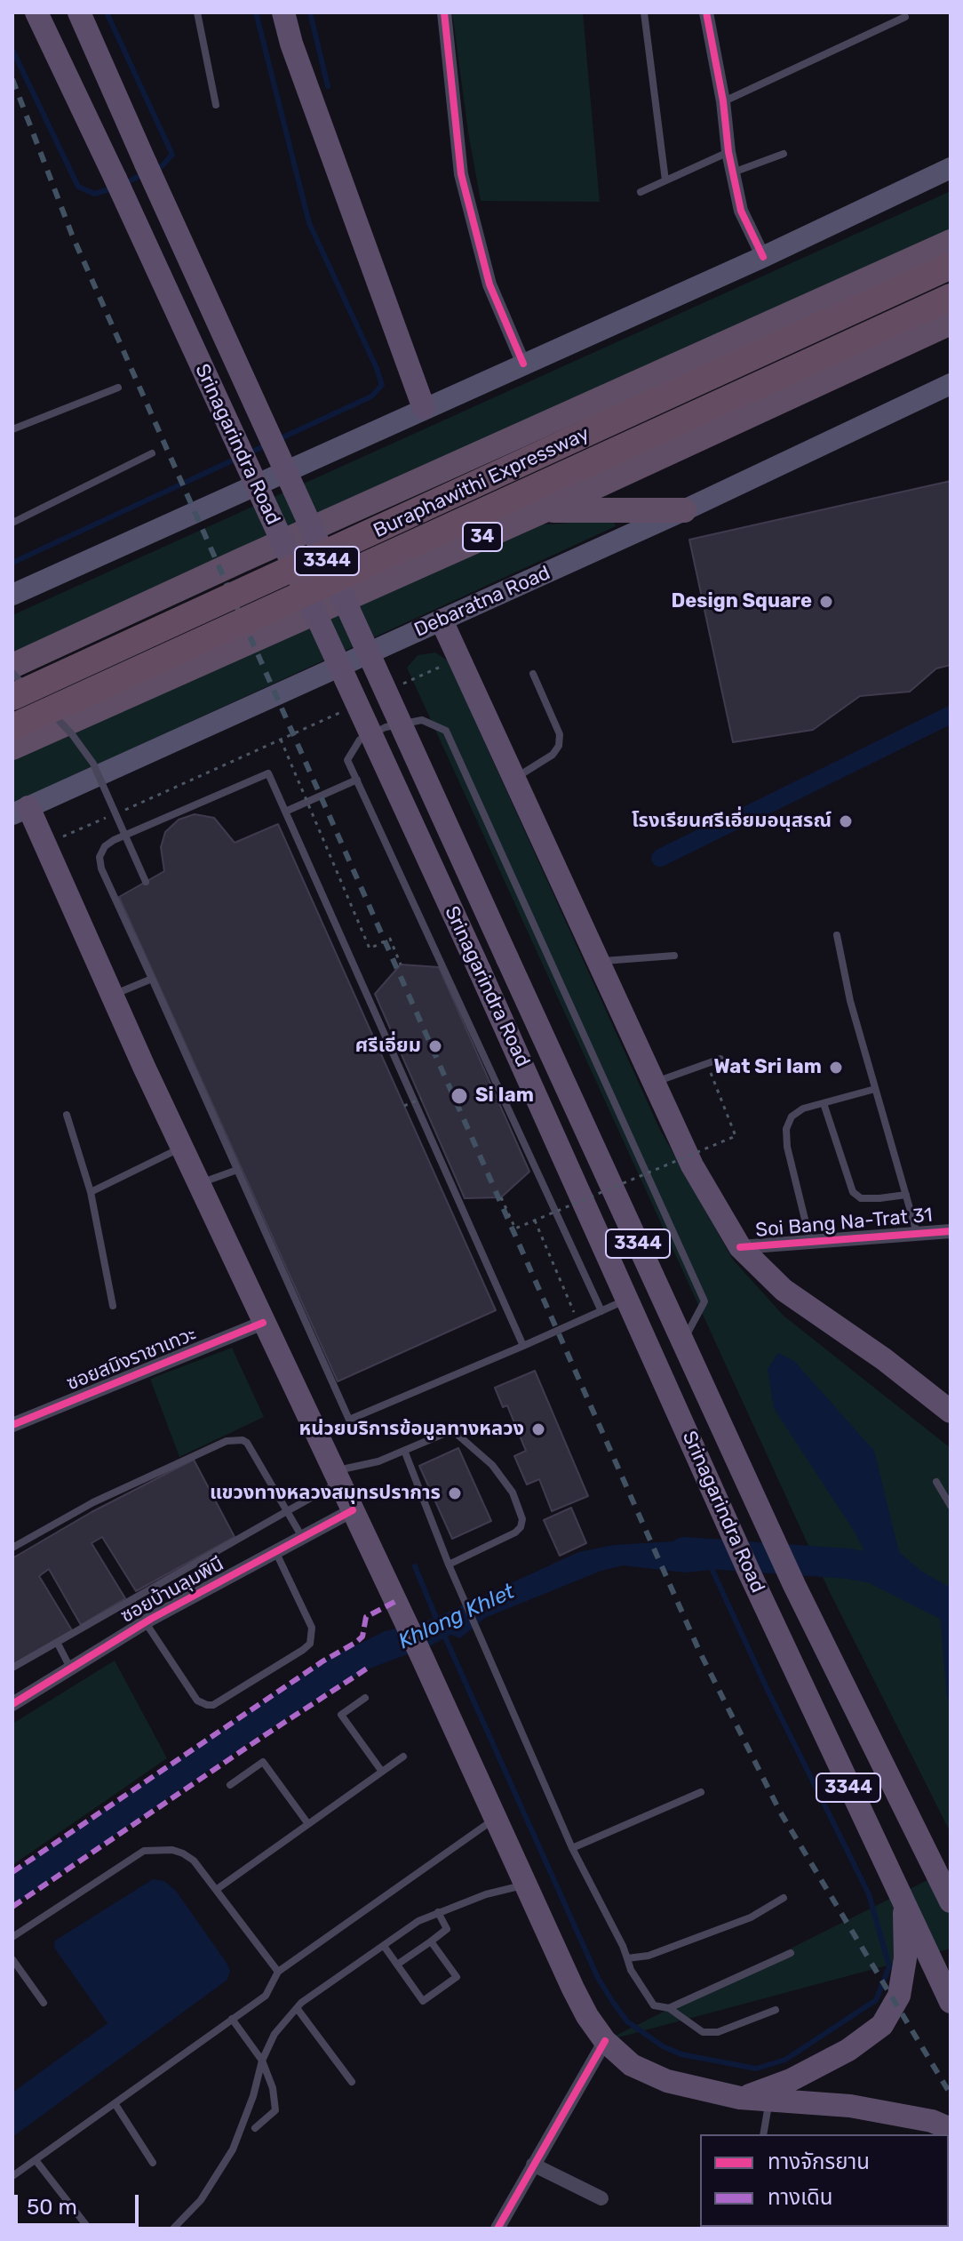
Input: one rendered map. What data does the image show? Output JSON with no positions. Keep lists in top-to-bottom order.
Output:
{
  "streets": {
    "highway": ["Buraphawithi Expressway", "34"],
    "main road": ["Srinagarindra Road", "3344", "Debaratna Road"],
    "street": ["Soi Bang Na-Trat 31", "ซอยสมิงราชาเทวะ", "ซอยบ้านลุมพินี"]
  },
  "water": ["Khlong Khlet"],
  "places": [
    "Design Square",
    "โรงเรียนศรีเอี่ยมอนุสรณ์",
    "ศรีเอี่ยม",
    "Wat Sri Iam",
    "Si Iam",
    "หน่วยบริการข้อมูลทางหลวง",
    "แขวงทางหลวงสมุทรปราการ"
  ],
  "legend": ["ทางจักรยาน", "ทางเดิน"],
  "scale_bar": "50 m"
}
